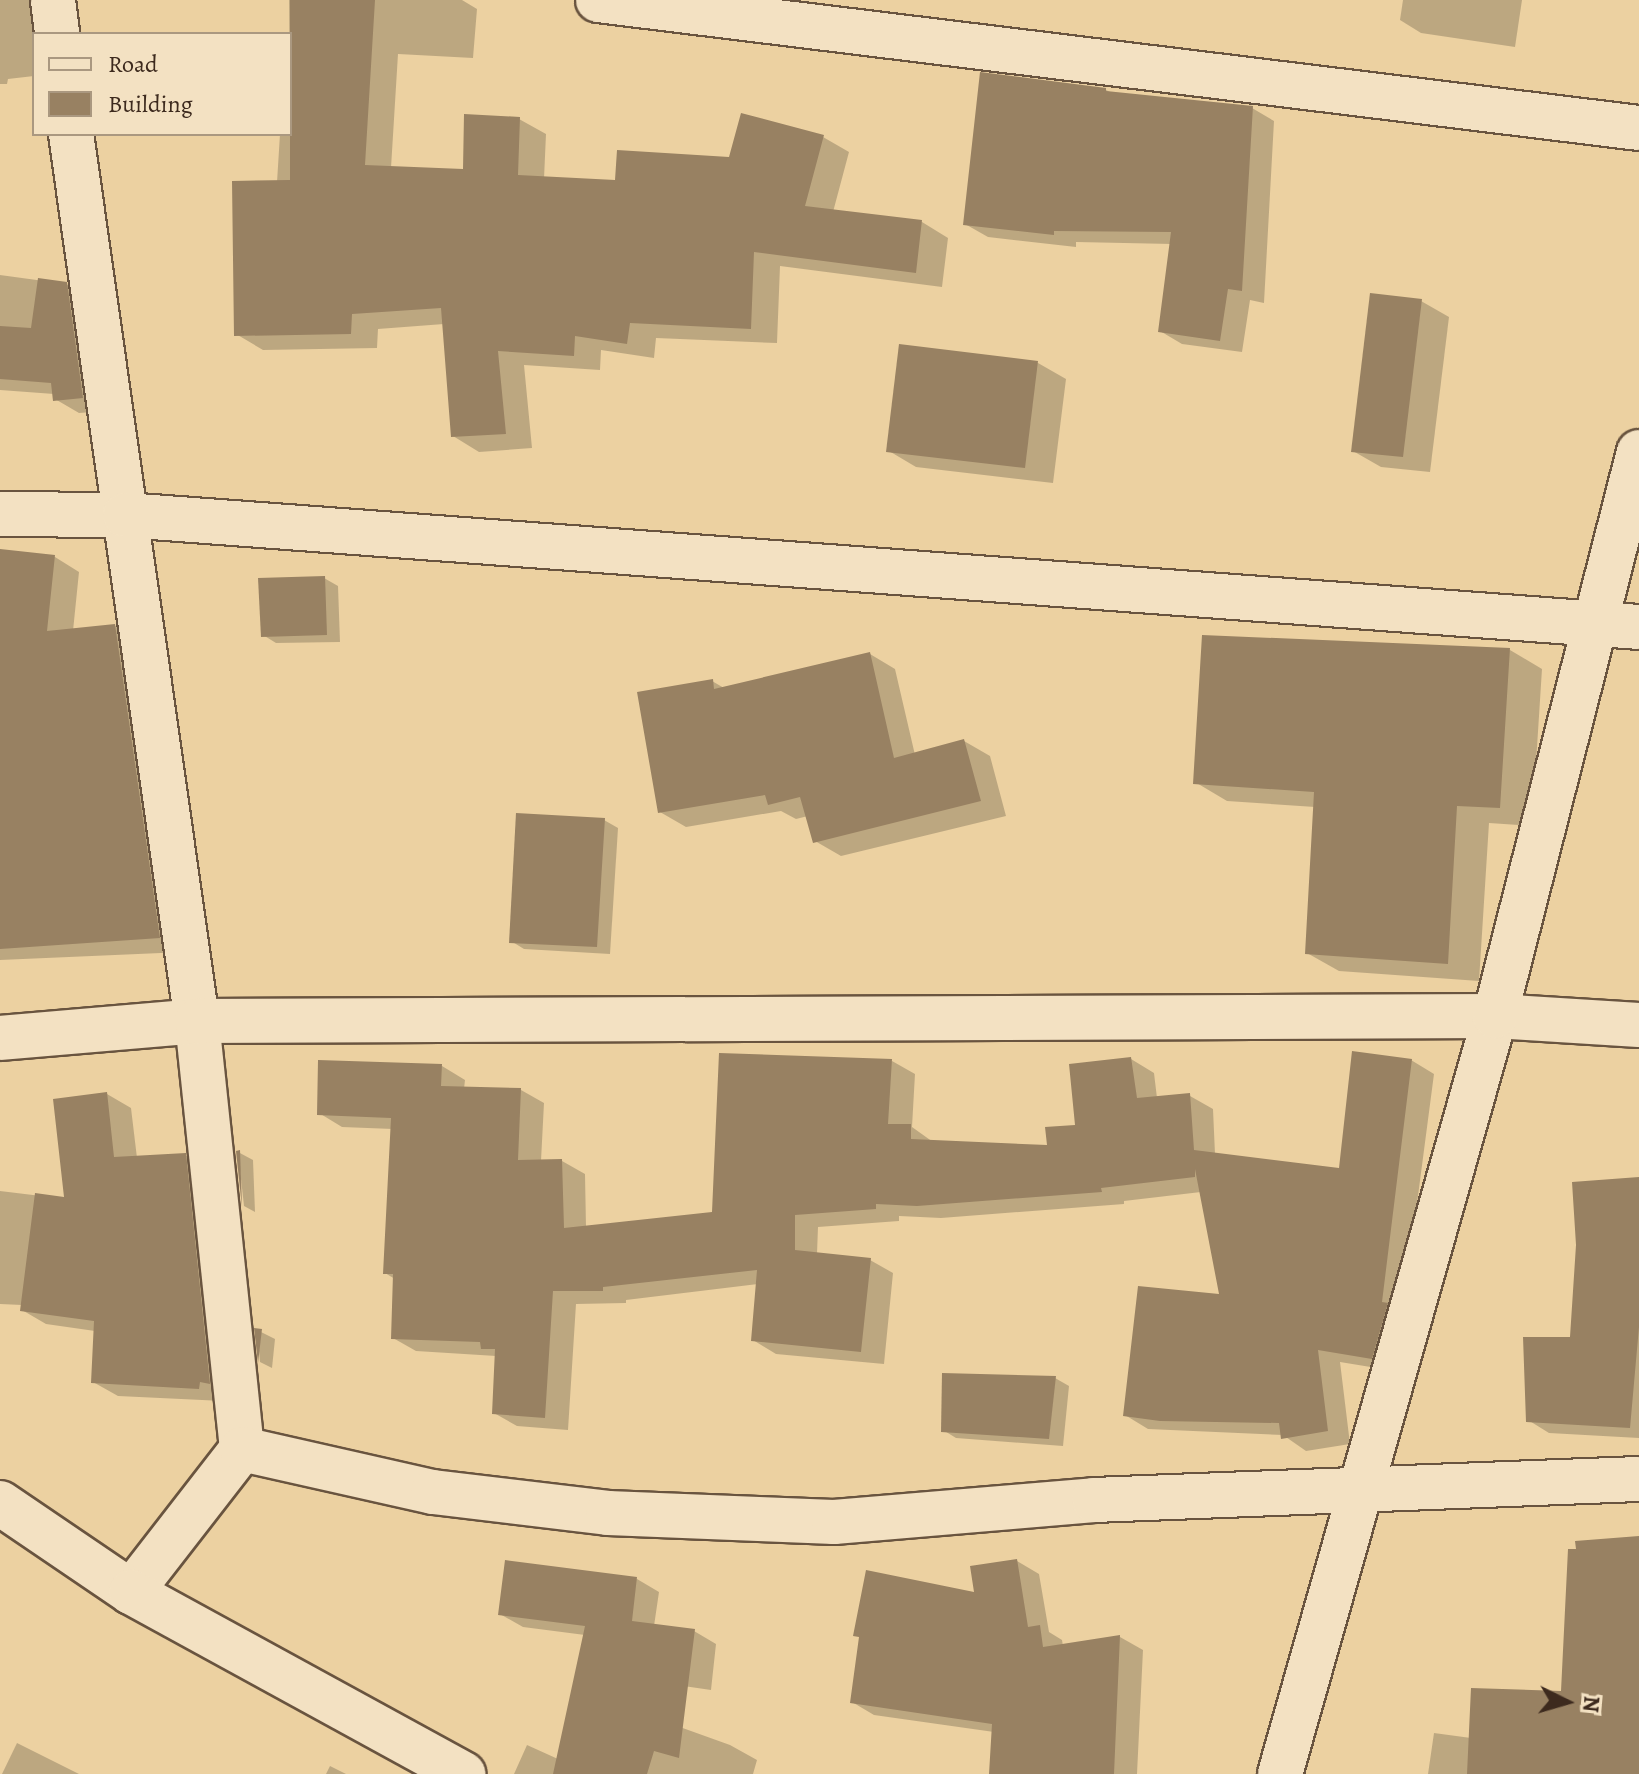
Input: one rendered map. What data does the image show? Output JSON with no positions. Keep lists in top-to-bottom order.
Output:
{
  "legend": ["Road", "Building"],
  "north": "right"
}
